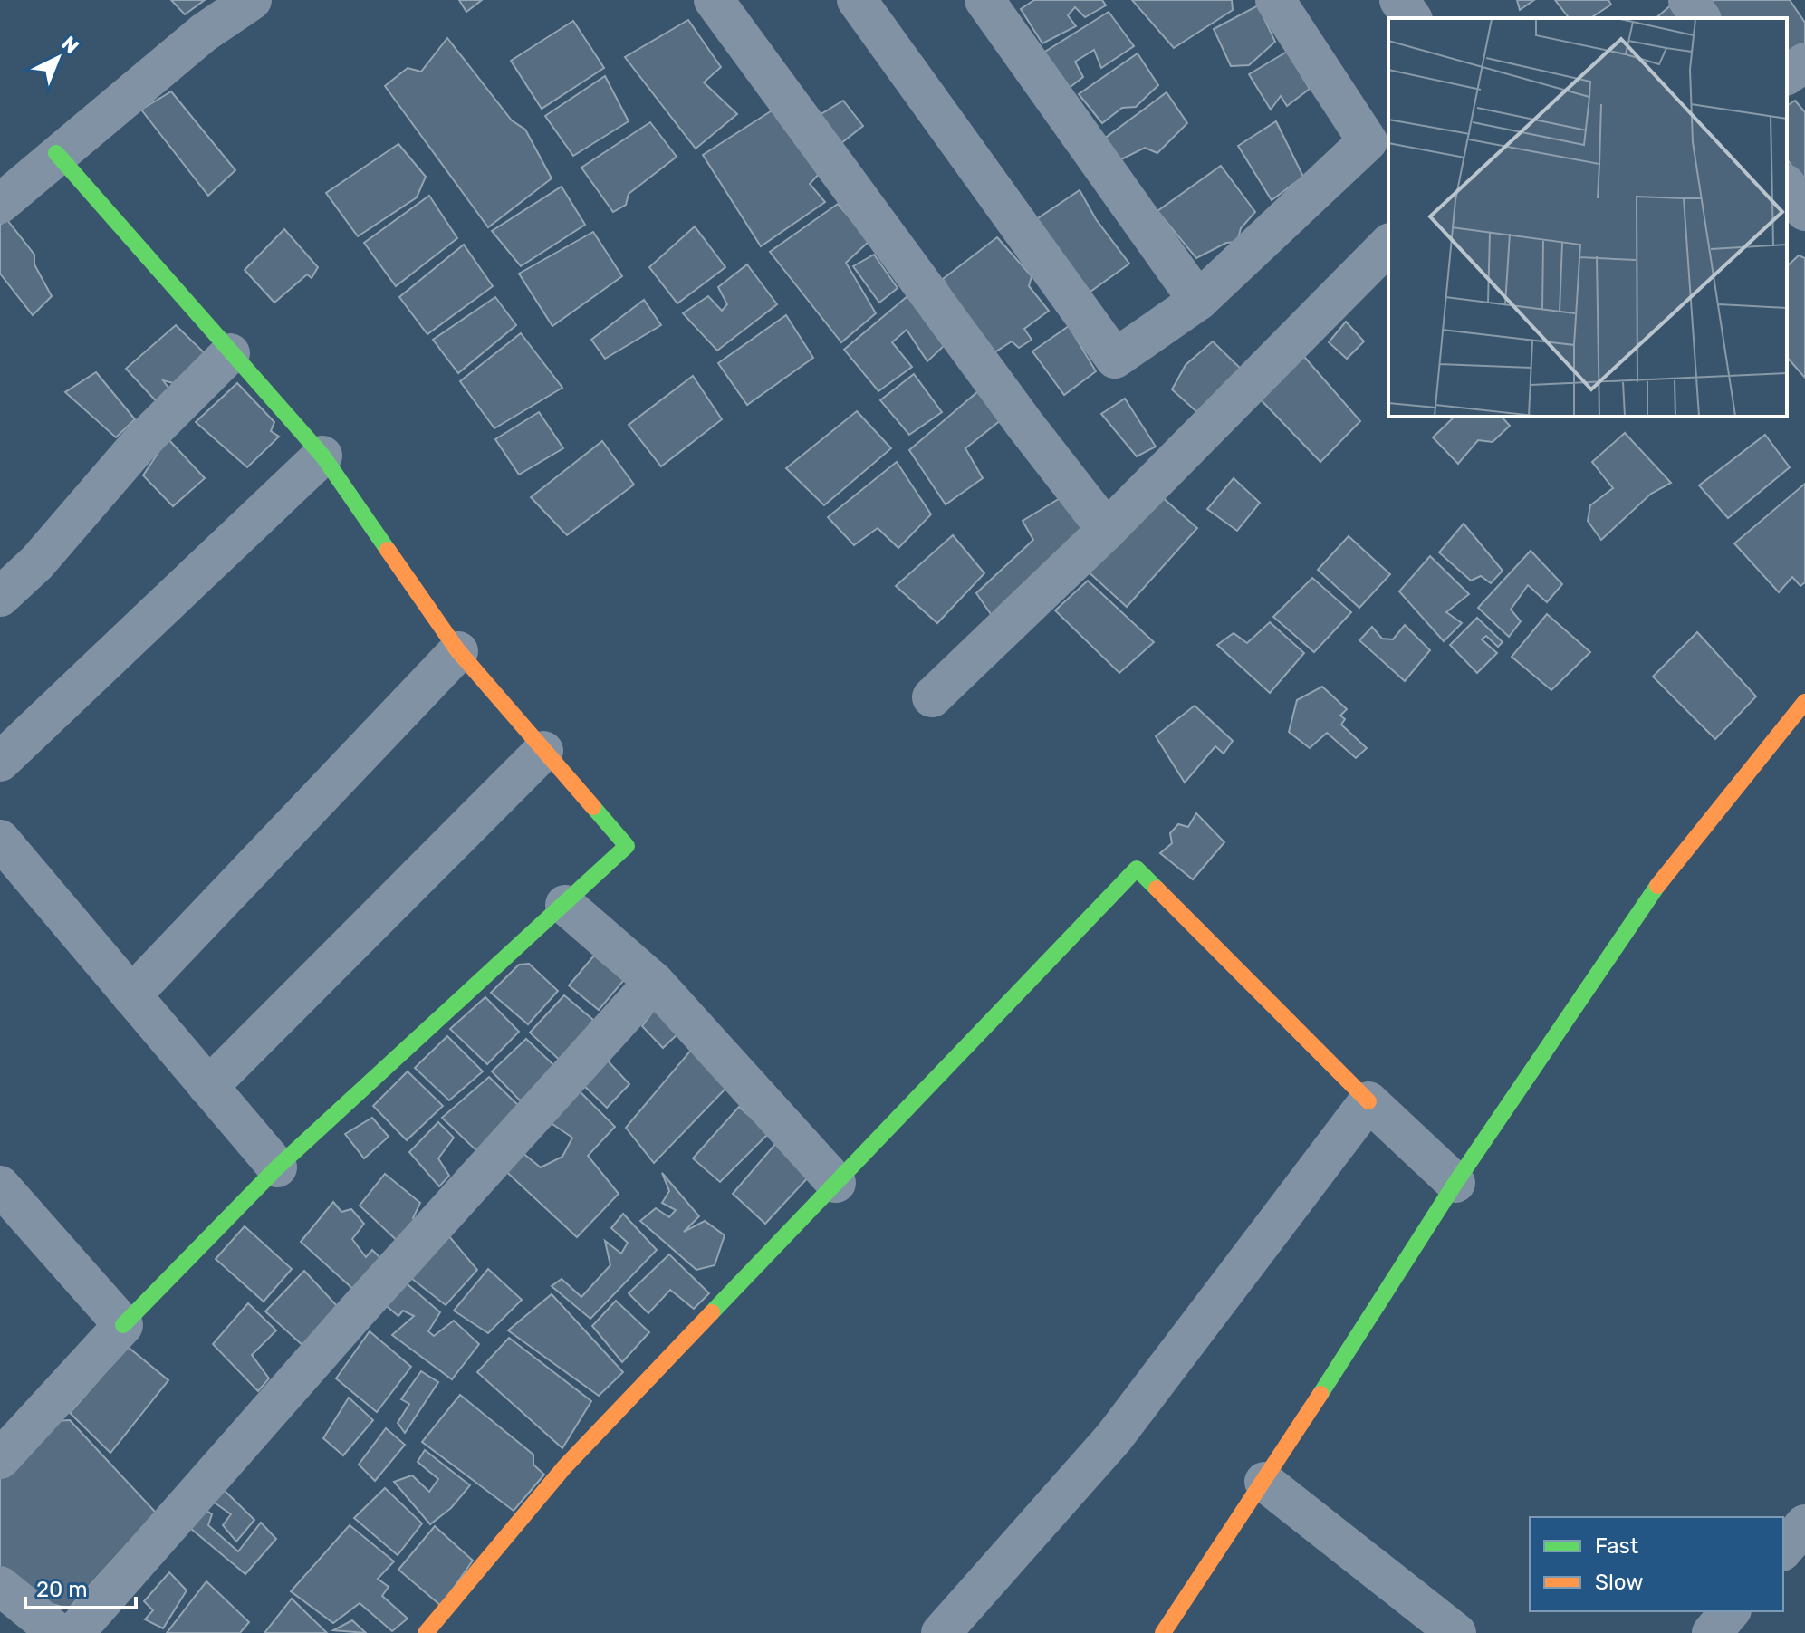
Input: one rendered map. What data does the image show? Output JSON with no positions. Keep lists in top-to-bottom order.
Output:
{
  "legend": ["Fast", "Slow"],
  "scale_bar": "20 m",
  "north": "top right"
}
